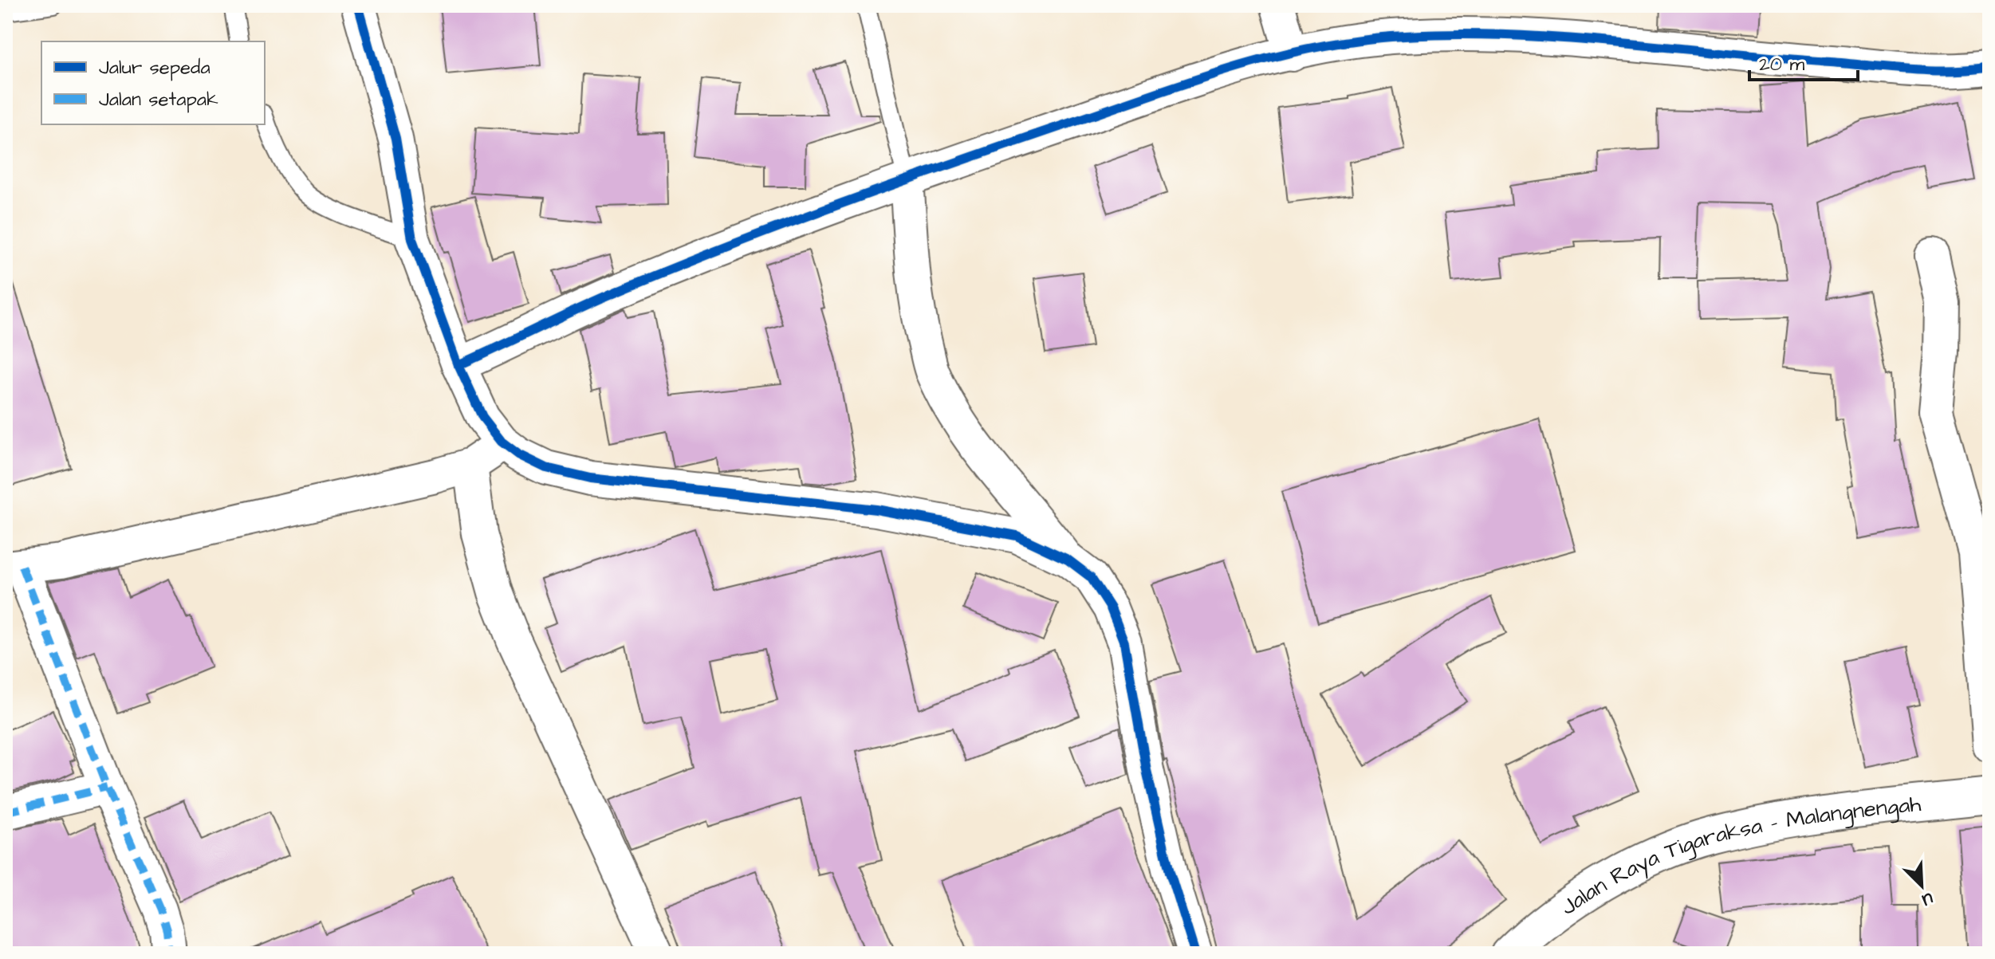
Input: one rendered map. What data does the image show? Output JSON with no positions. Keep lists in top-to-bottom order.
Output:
{
  "streets": {
    "main road": ["Jalan Raya Tigaraksa - Malangnengah"]
  },
  "legend": ["Jalur sepeda", "Jalan setapak"],
  "scale_bar": "20 m",
  "north": "bottom right"
}
